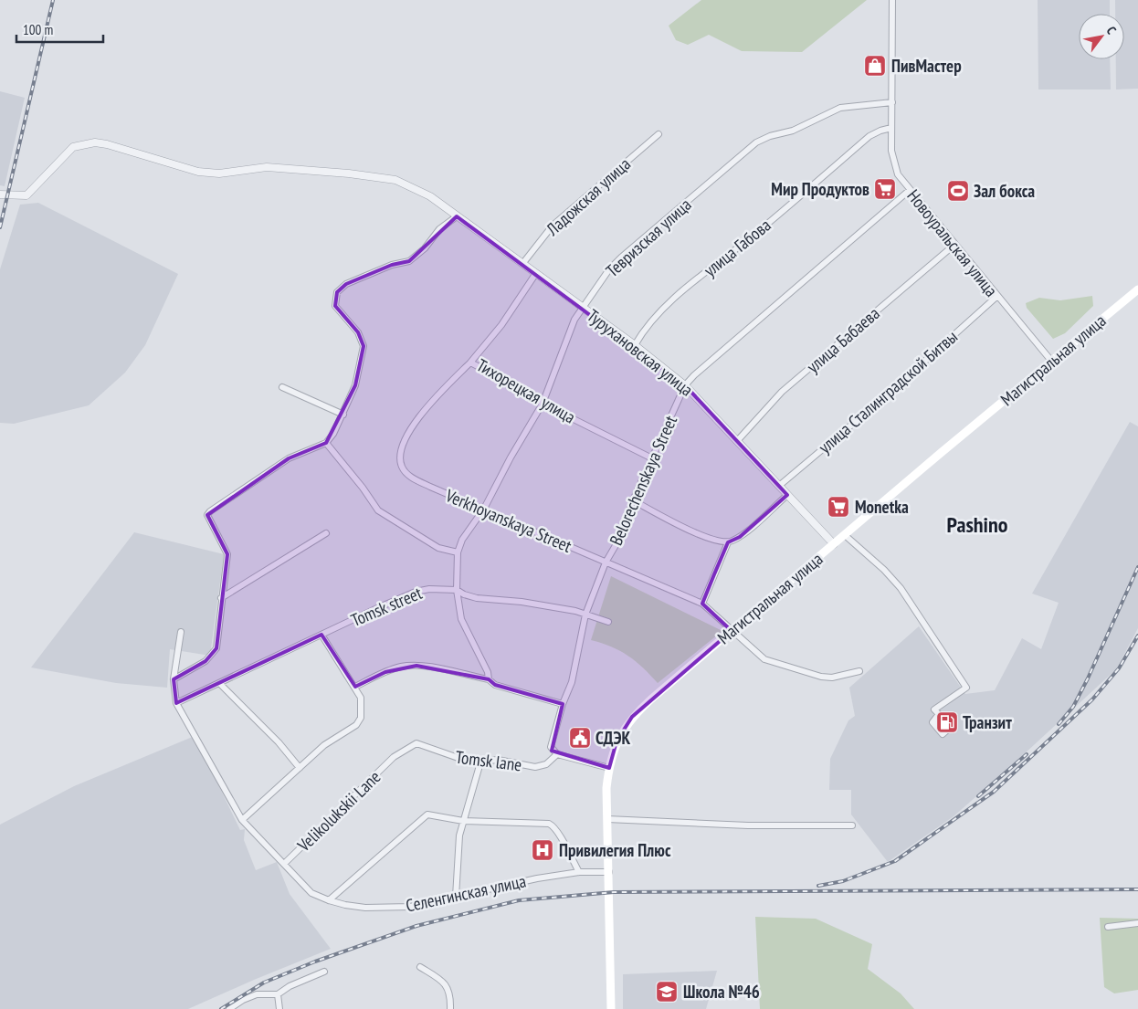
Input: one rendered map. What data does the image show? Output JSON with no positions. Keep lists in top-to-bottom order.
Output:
{
  "streets": {
    "main road": ["Магистральная улица"],
    "street": [
      "Ладожская улица",
      "Тевризская улица",
      "Новоуральская улица",
      "улица Габова",
      "улица Бабаева",
      "Турухановская улица",
      "Тихорецкая улица",
      "улица Сталинградской Битвы",
      "Belorechenskaya Street",
      "Verkhoyanskaya Street",
      "Tomsk street",
      "Tomsk lane",
      "Velikolukskii Lane",
      "Селенгинская улица"
    ]
  },
  "crossings": [
    ["Ладожская улица", "Турухановская улица"],
    ["Тевризская улица", "Новоуральская улица"],
    ["Тевризская улица", "Турухановская улица"],
    ["Тевризская улица", "Тихорецкая улица"],
    ["Тевризская улица", "Verkhoyanskaya Street"],
    ["Тевризская улица", "Tomsk street"],
    ["Новоуральская улица", "улица Габова"],
    ["Новоуральская улица", "улица Бабаева"],
    ["Новоуральская улица", "Магистральная улица"],
    ["Новоуральская улица", "улица Сталинградской Битвы"],
    ["Новоуральская улица", "Belorechenskaya Street"],
    ["улица Габова", "Турухановская улица"],
    ["улица Бабаева", "Турухановская улица"],
    ["Турухановская улица", "Магистральная улица"],
    ["Турухановская улица", "Тихорецкая улица"],
    ["Турухановская улица", "улица Сталинградской Битвы"],
    ["Турухановская улица", "Belorechenskaya Street"],
    ["Магистральная улица", "Verkhoyanskaya Street"],
    ["Магистральная улица", "Селенгинская улица"],
    ["Тихорецкая улица", "Belorechenskaya Street"],
    ["Тихорецкая улица", "Verkhoyanskaya Street"],
    ["Belorechenskaya Street", "Verkhoyanskaya Street"],
    ["Belorechenskaya Street", "Tomsk street"],
    ["Belorechenskaya Street", "Tomsk lane"],
    ["Tomsk street", "Селенгинская улица"],
    ["Tomsk lane", "Velikolukskii Lane"],
    ["Velikolukskii Lane", "Селенгинская улица"]
  ],
  "districts": ["Pashino"],
  "places": {
    "shop": ["ПивМастер"],
    "supermarket": ["Мир Продуктов", "Monetka"],
    "sports": ["Зал бокса"],
    "fuel station": ["Транзит"],
    "public building": ["СДЭК"],
    "hospital": ["Привилегия Плюс"],
    "school or university": ["Школа №46"]
  },
  "scale_bar": "100 m",
  "north": "top right"
}
